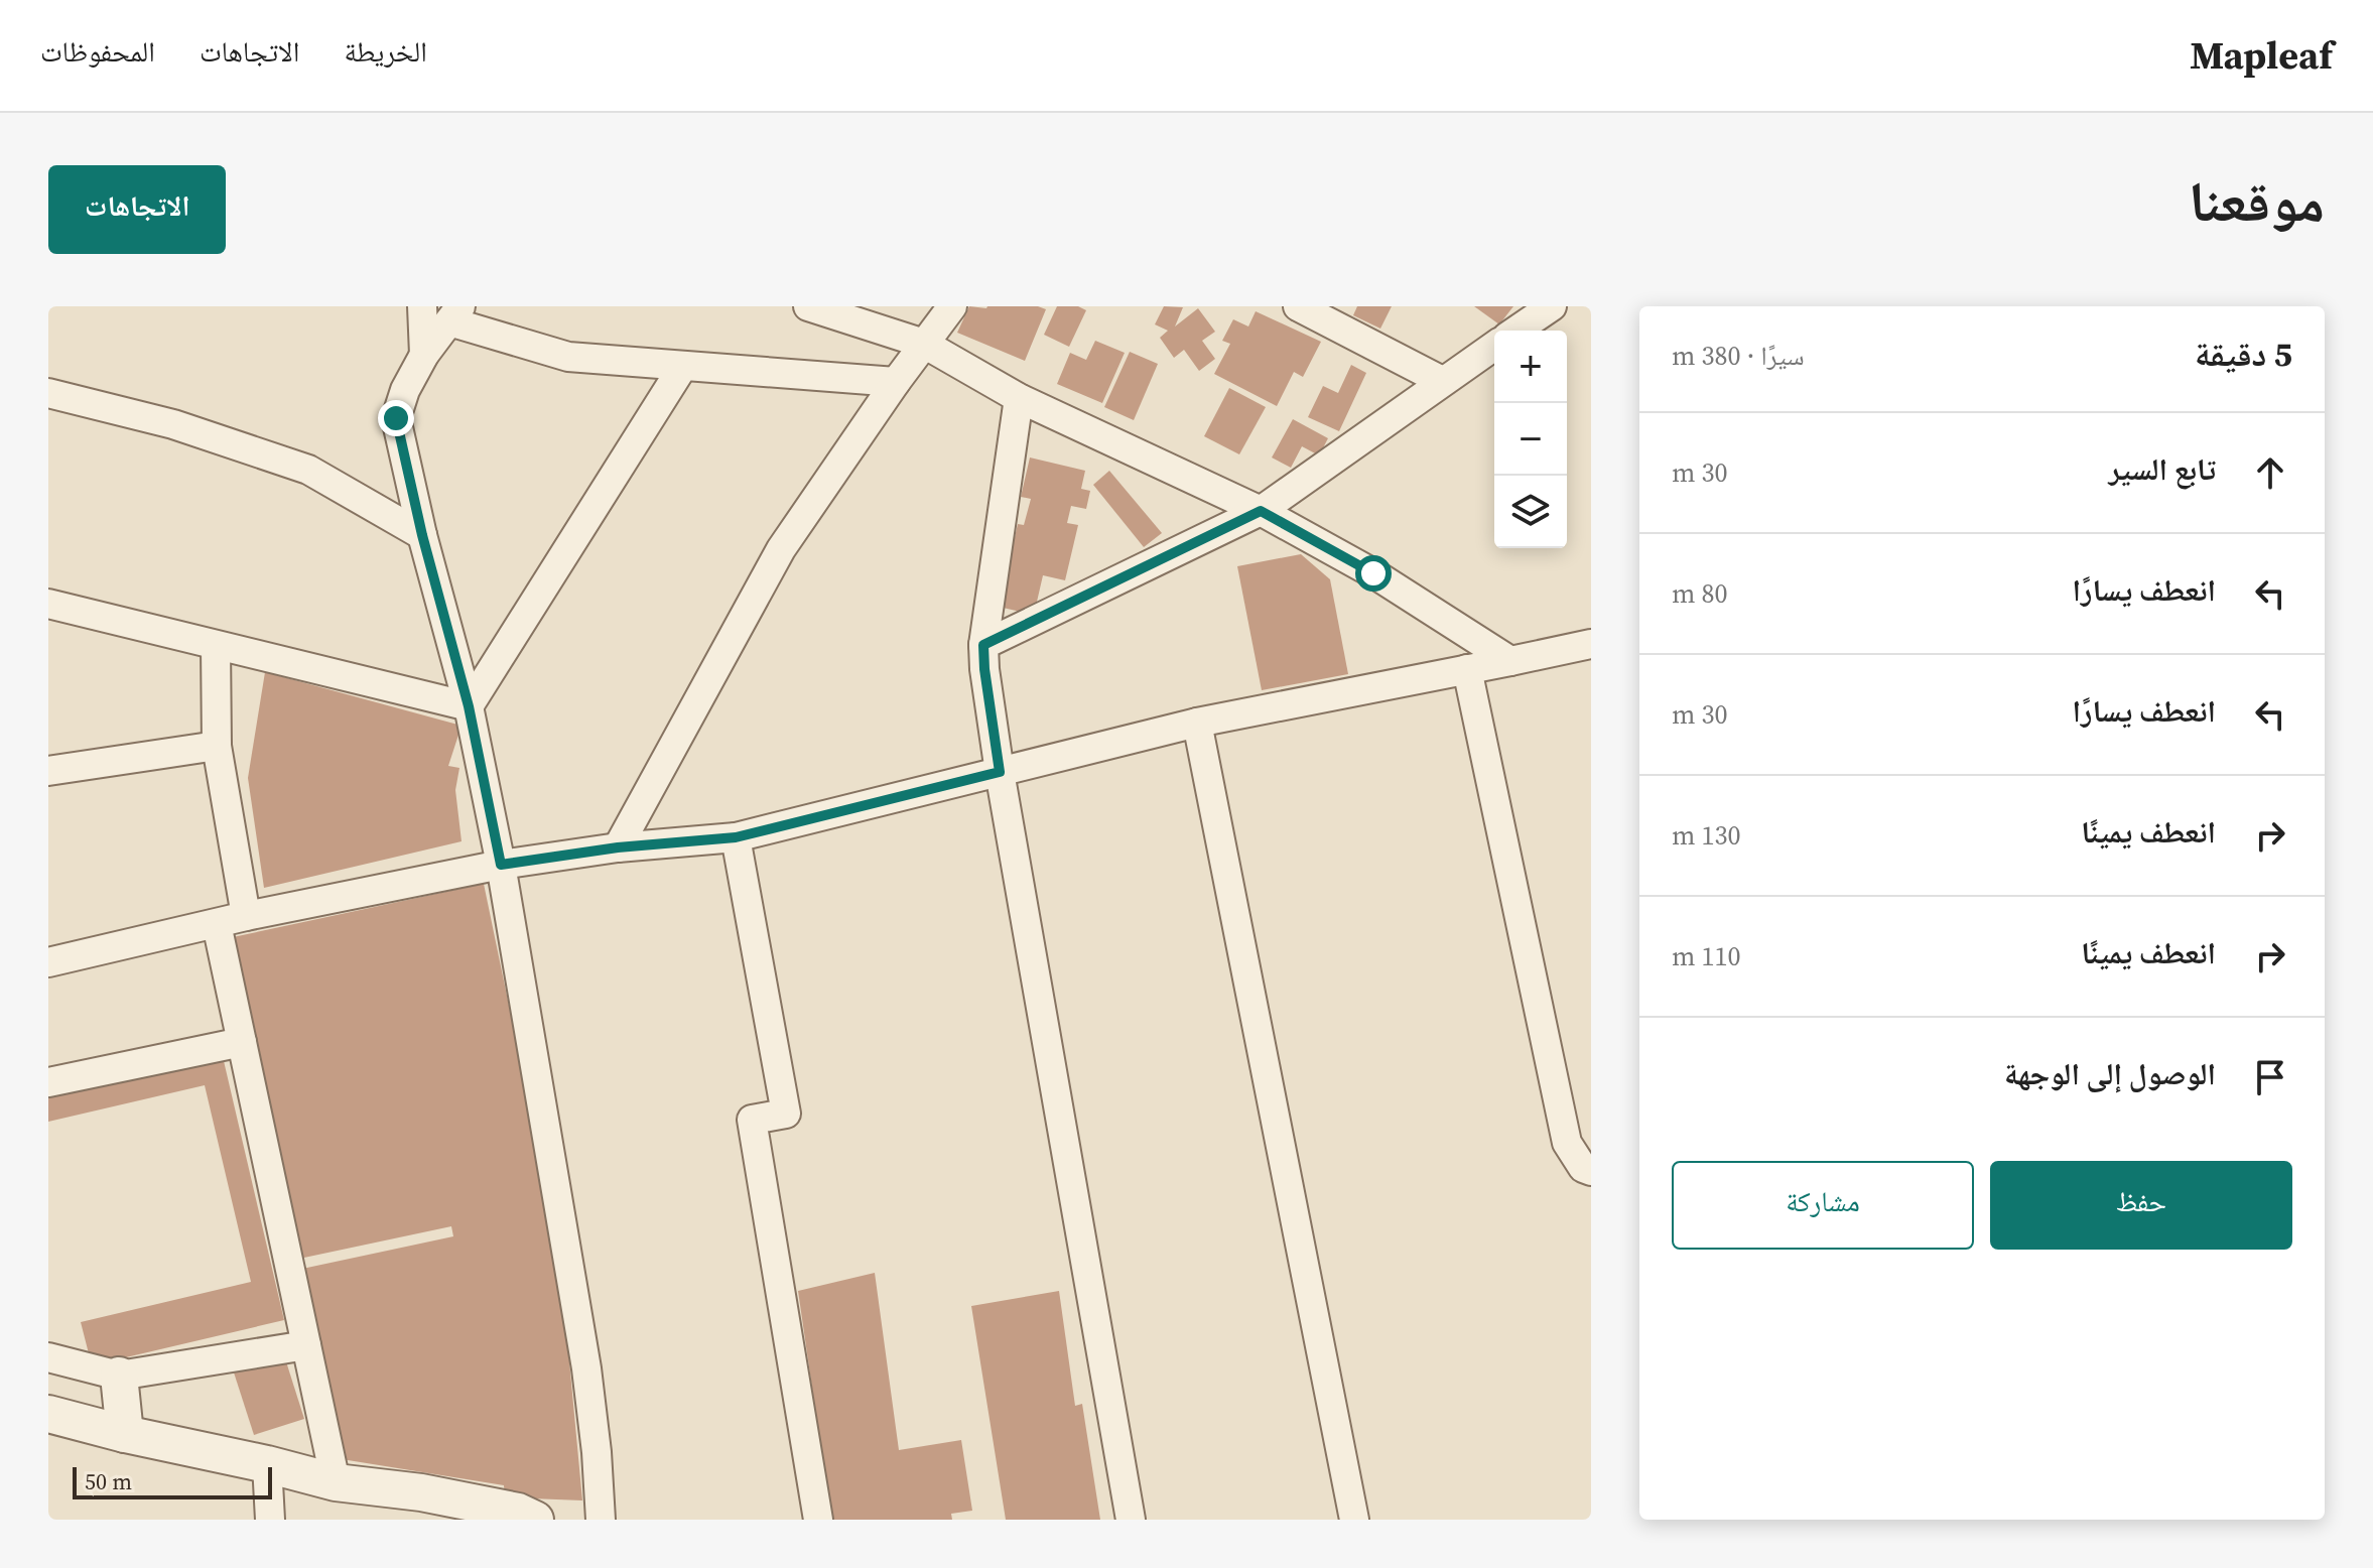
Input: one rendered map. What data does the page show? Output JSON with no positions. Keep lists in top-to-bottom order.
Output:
{
  "scale_bar": "50 m",
  "page": {
    "header": "Mapleaf",
    "nav": ["الخريطة", "الاتجاهات", "المحفوظات"],
    "title": "موقعنا",
    "buttons": [
      "الاتجاهات",
      ["حفظ", "مشاركة"]
    ],
    "heading": ["5 دقيقة", "سيرًا · 380 m"],
    "map_buttons": ["+", "−"],
    "list": [
      ["تابع السير", "30 m"],
      ["انعطف يسارًا", "80 m"],
      ["انعطف يسارًا", "30 m"],
      ["انعطف يمينًا", "130 m"],
      ["انعطف يمينًا", "110 m"],
      "الوصول إلى الوجهة"
    ],
    "scale": "50 m"
  }
}
